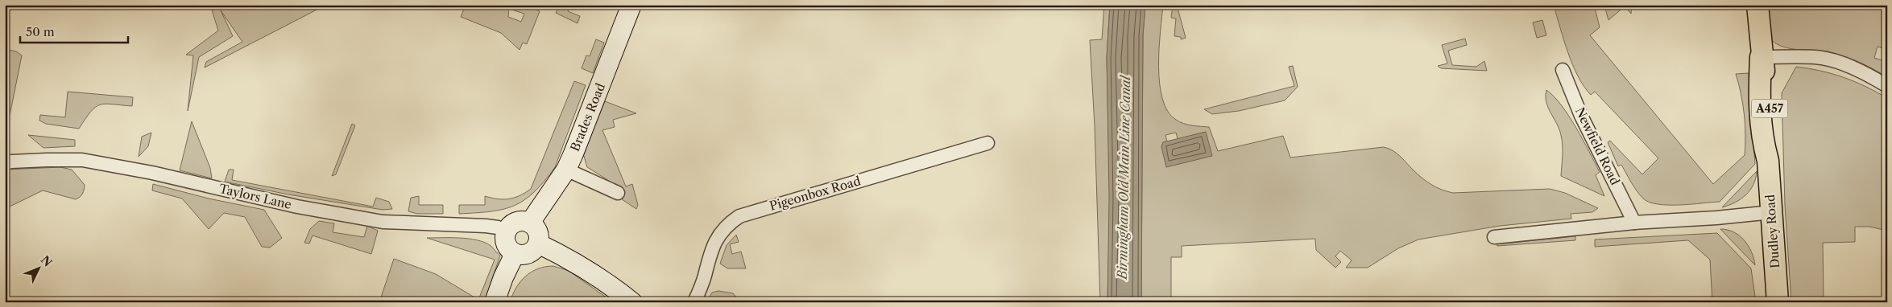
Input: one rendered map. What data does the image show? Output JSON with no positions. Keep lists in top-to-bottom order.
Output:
{
  "streets": {
    "main road": ["A457", "Dudley Road"],
    "street": [
      "Brades Road",
      "Newfield Road",
      "Pigeonbox Road",
      "Taylors Lane"
    ]
  },
  "crossings": [
    ["Brades Road", "Taylors Lane"]
  ],
  "water": ["Birmingham Old Main Line Canal"],
  "scale_bar": "50 m",
  "north": "top right"
}
